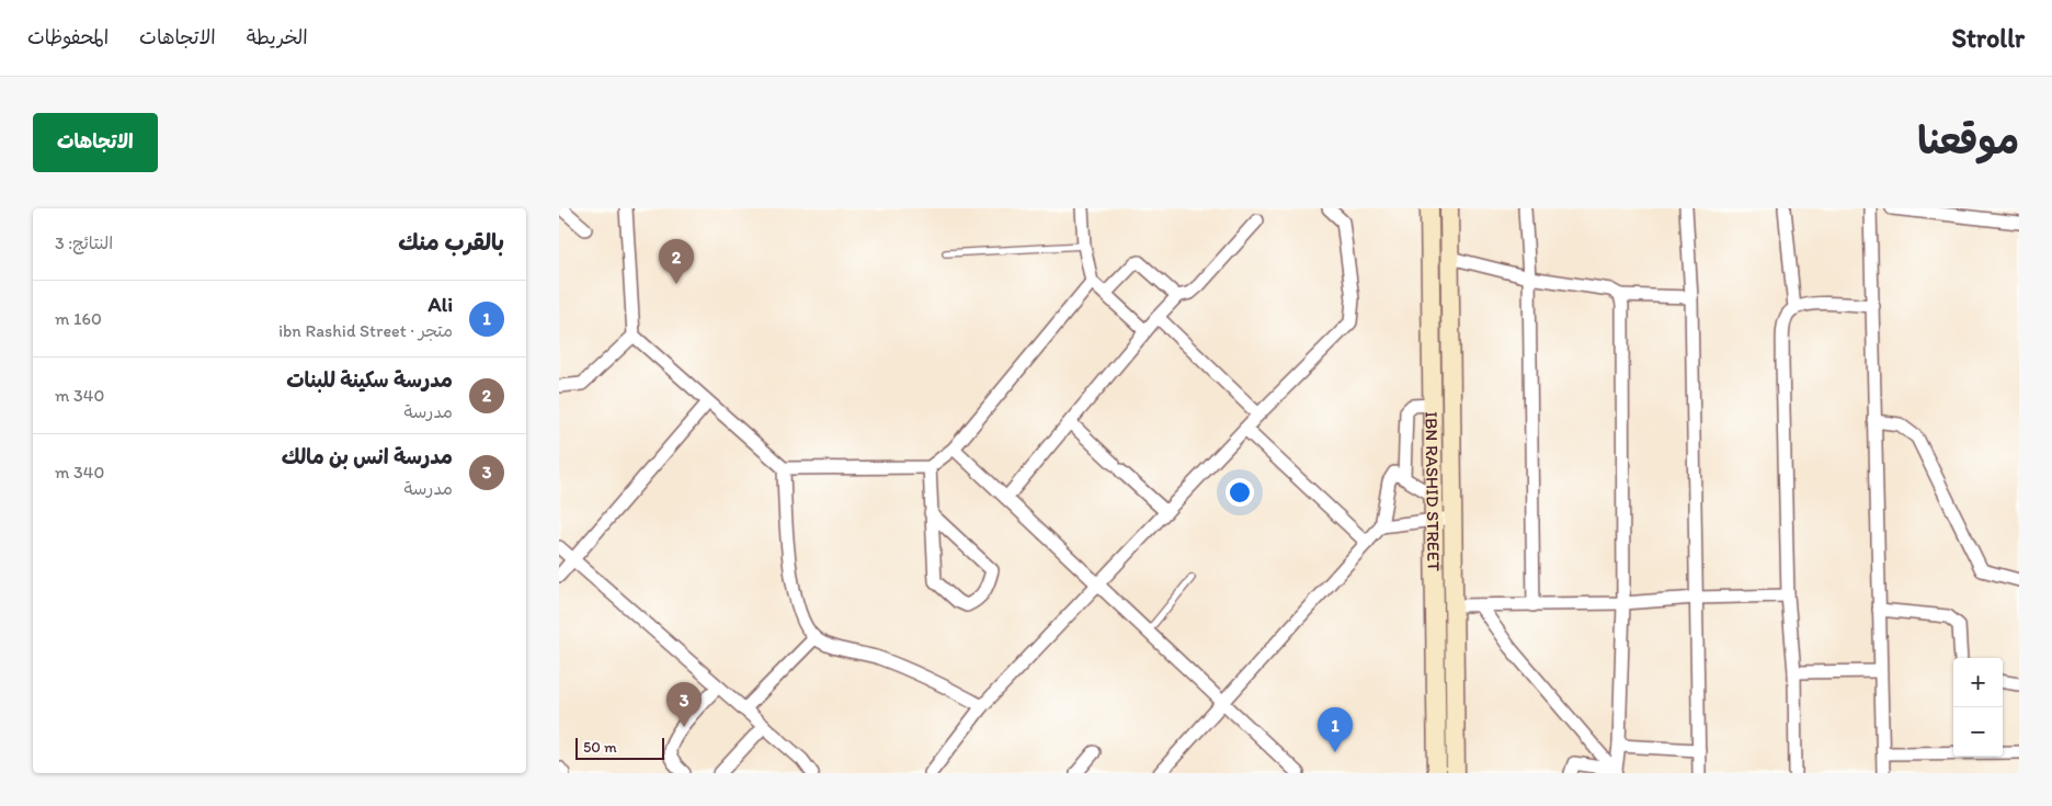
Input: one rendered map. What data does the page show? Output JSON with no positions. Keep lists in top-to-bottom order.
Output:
{
  "streets": {
    "main road": ["IBN RASHID STREET"]
  },
  "scale_bar": "50 m",
  "page": {
    "header": "Strollr",
    "nav": ["الخريطة", "الاتجاهات", "المحفوظات"],
    "title": "موقعنا",
    "buttons": "الاتجاهات",
    "heading": ["بالقرب منك", "النتائج: 3"],
    "pins": ["2", "3", "1"],
    "list": [
      {
        "mark": "1",
        "name": "Ali",
        "note": "متجر · ibn Rashid Street",
        "value": "160 m"
      },
      {
        "mark": "2",
        "name": "مدرسة سكينة للبنات",
        "note": "مدرسة",
        "value": "340 m"
      },
      {
        "mark": "3",
        "name": "مدرسة انس بن مالك",
        "note": "مدرسة",
        "value": "340 m"
      }
    ],
    "map_buttons": ["+", "−"],
    "scale": "50 m"
  }
}
